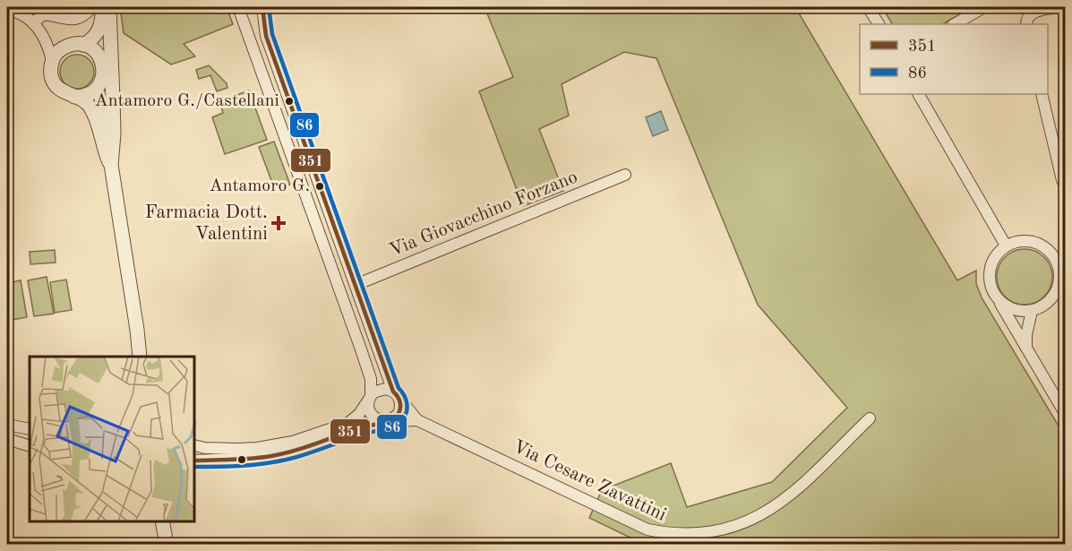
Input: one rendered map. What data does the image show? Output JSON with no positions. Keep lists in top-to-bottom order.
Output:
{
  "streets": {
    "street": ["Via Giovacchino Forzano", "Via Cesare Zavattini"]
  },
  "crossings": [
    ["Via Giovacchino Forzano", "Via Cesare Zavattini"]
  ],
  "places": {
    "other": ["Antamoro G./Castellani", "Antamoro G."],
    "health": ["Farmacia Dott. Valentini"]
  },
  "lines": ["transit line 351", "transit line 86"],
  "legend": ["351", "86"]
}
